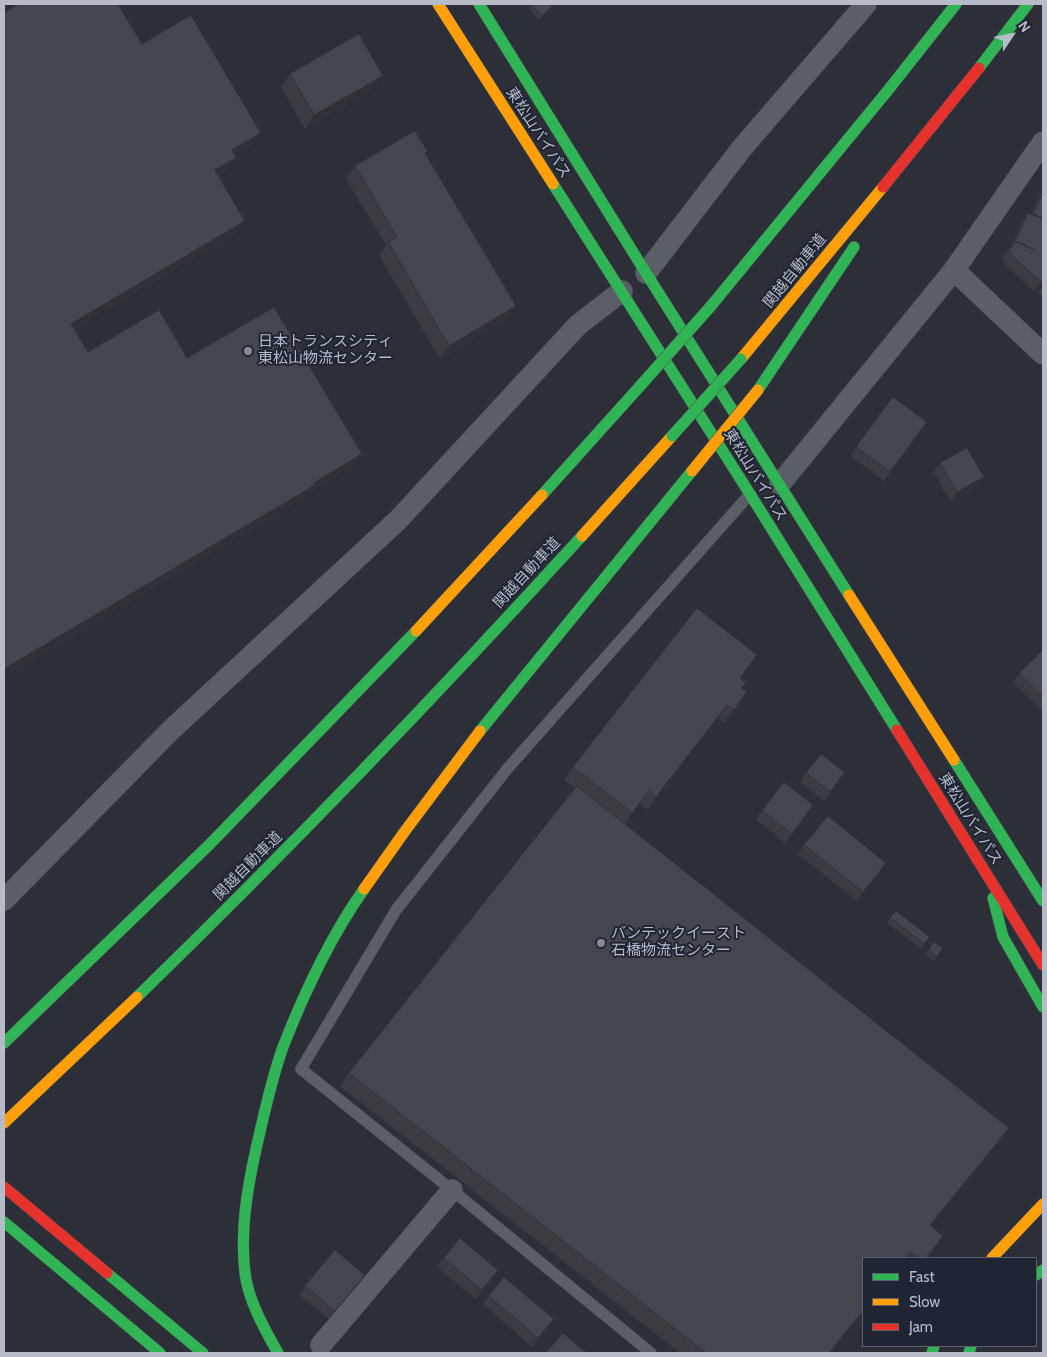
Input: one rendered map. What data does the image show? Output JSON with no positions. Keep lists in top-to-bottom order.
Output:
{
  "streets": {
    "main road": ["東松山バイパス", "関越自動車道"]
  },
  "places": ["日本トランスシティ 東松山物流センター", "バンテックイースト 石橋物流センター"],
  "legend": ["Fast", "Slow", "Jam"],
  "north": "top right"
}
